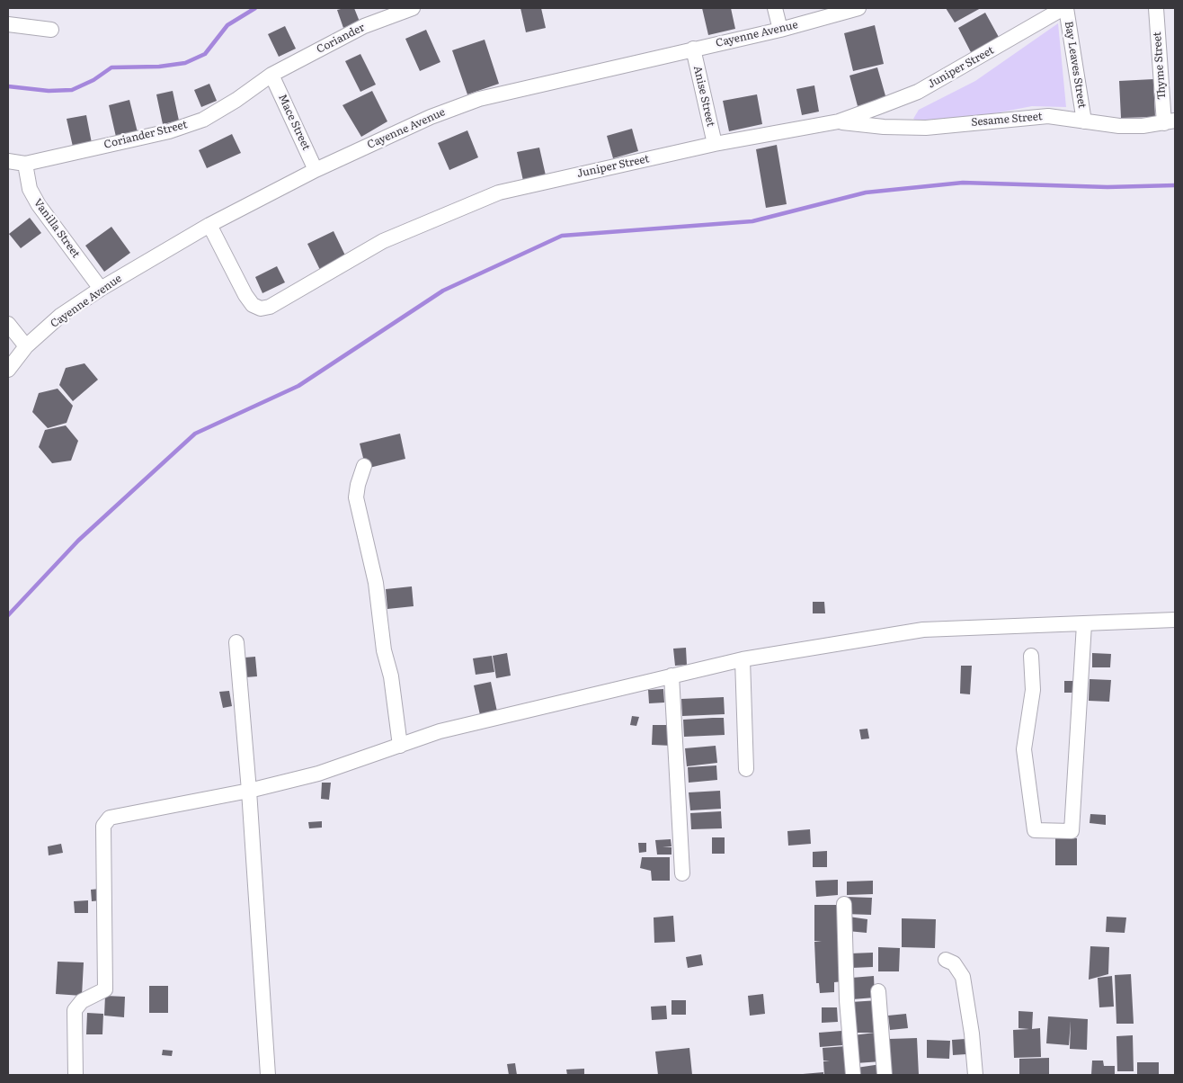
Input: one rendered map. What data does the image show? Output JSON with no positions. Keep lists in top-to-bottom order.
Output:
{
  "streets": {
    "street": [
      "Cayenne Avenue",
      "Coriander",
      "Bay Leaves Street",
      "Thyme Street",
      "Juniper Street",
      "Anise Street",
      "Sesame Street",
      "Mace Street",
      "Coriander Street",
      "Vanilla Street"
    ]
  },
  "crossings": [
    ["Cayenne Avenue", "Juniper Street"],
    ["Cayenne Avenue", "Anise Street"],
    ["Cayenne Avenue", "Mace Street"],
    ["Cayenne Avenue", "Vanilla Street"],
    ["Coriander", "Mace Street"],
    ["Coriander", "Coriander Street"],
    ["Bay Leaves Street", "Juniper Street"],
    ["Bay Leaves Street", "Sesame Street"],
    ["Thyme Street", "Sesame Street"],
    ["Juniper Street", "Anise Street"],
    ["Juniper Street", "Sesame Street"],
    ["Mace Street", "Coriander Street"],
    ["Coriander Street", "Vanilla Street"]
  ]
}
